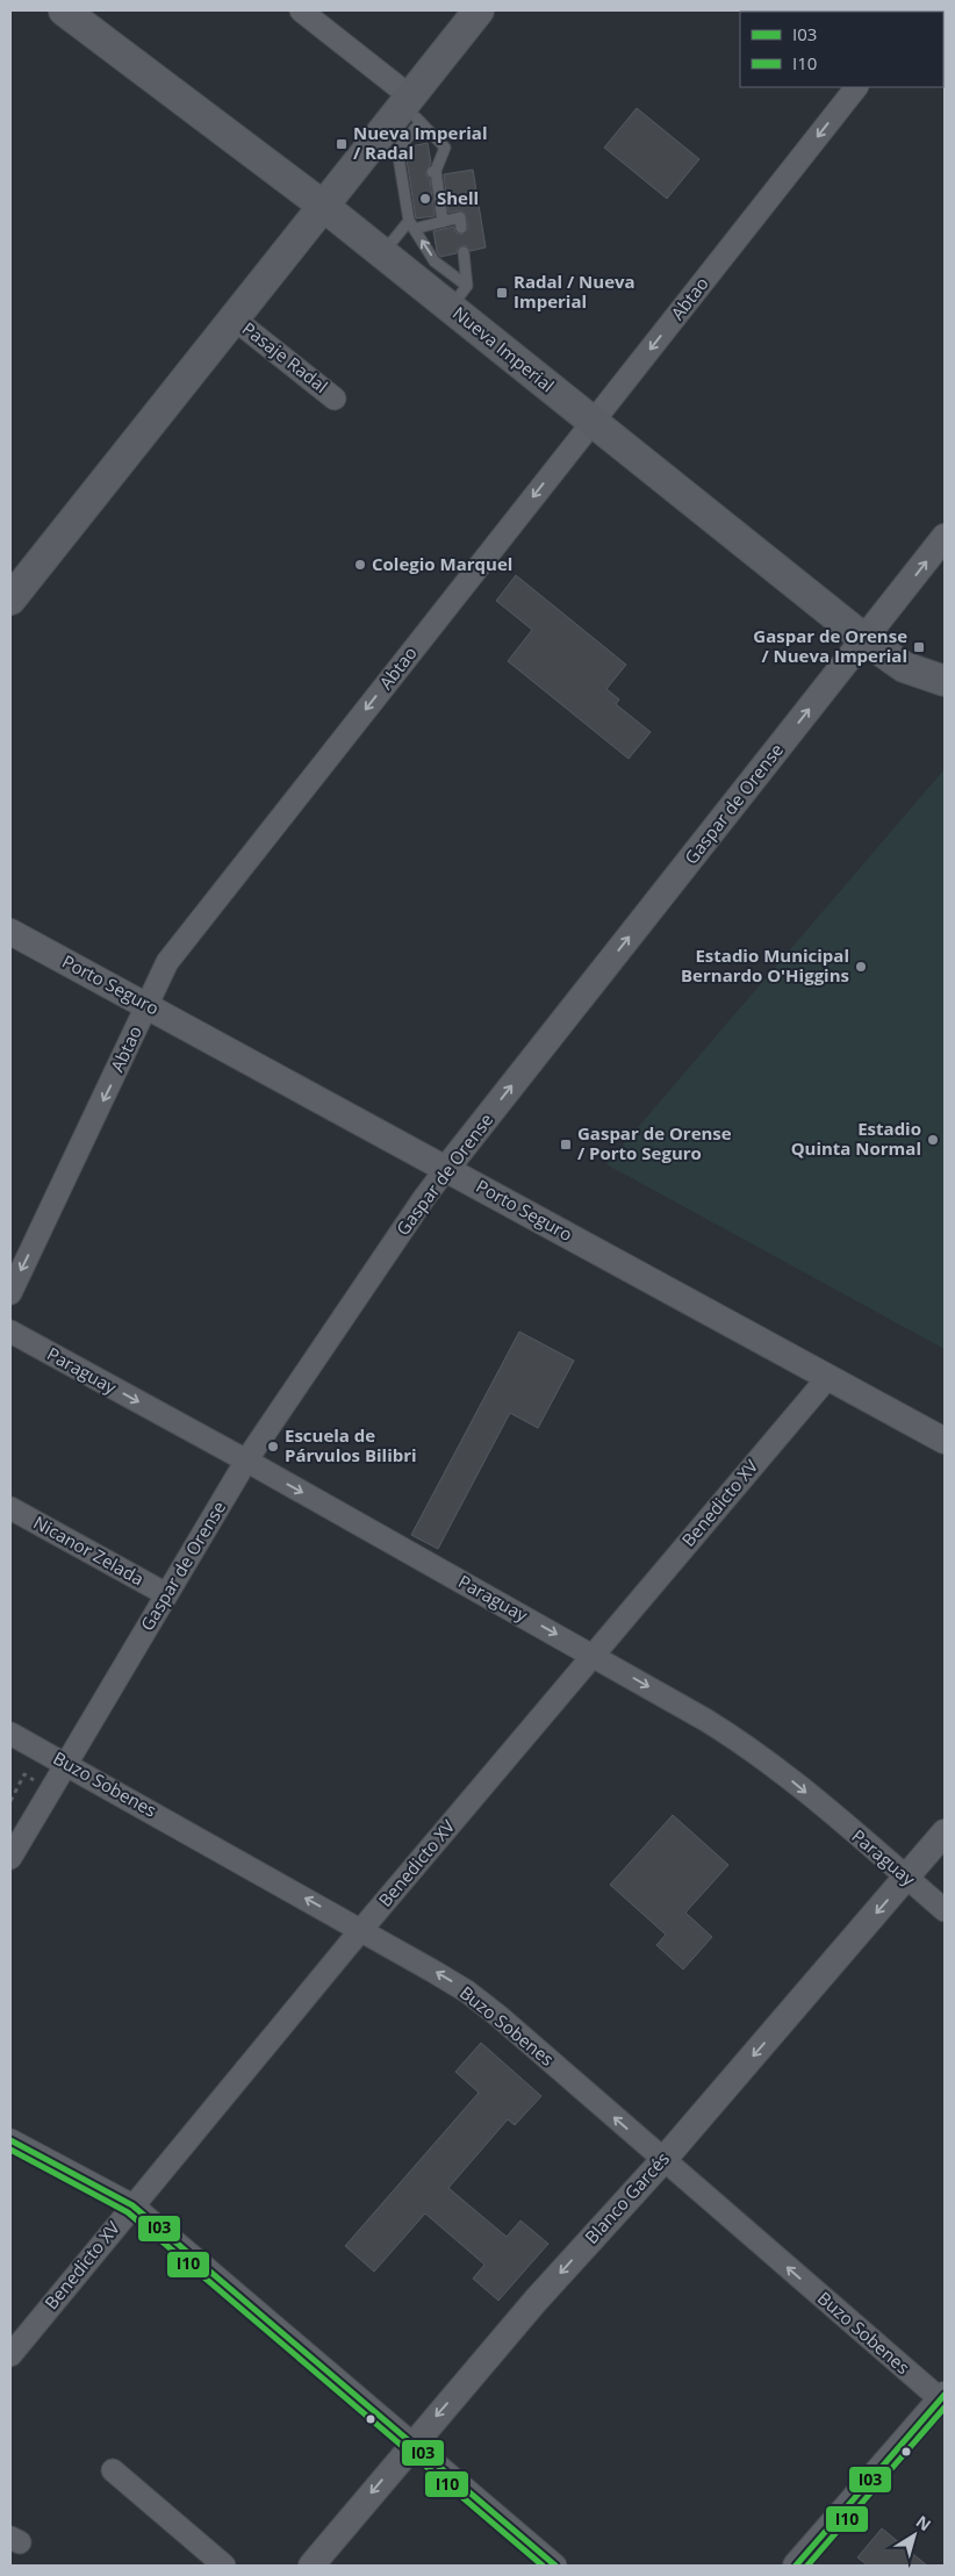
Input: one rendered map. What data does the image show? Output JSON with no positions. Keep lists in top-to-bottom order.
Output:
{
  "streets": {
    "main road": ["Nueva Imperial"],
    "street": [
      "Abtao",
      "Pasaje Radal",
      "Gaspar de Orense",
      "Porto Seguro",
      "Paraguay",
      "Benedicto XV",
      "Nicanor Zelada",
      "Buzo Sobenes",
      "Blanco Garcés"
    ]
  },
  "crossings": [
    ["Abtao", "Nueva Imperial"],
    ["Abtao", "Porto Seguro"],
    ["Nueva Imperial", "Gaspar de Orense"],
    ["Gaspar de Orense", "Porto Seguro"],
    ["Gaspar de Orense", "Paraguay"],
    ["Gaspar de Orense", "Nicanor Zelada"],
    ["Gaspar de Orense", "Buzo Sobenes"],
    ["Porto Seguro", "Benedicto XV"],
    ["Paraguay", "Benedicto XV"],
    ["Paraguay", "Blanco Garcés"],
    ["Benedicto XV", "Buzo Sobenes"],
    ["Buzo Sobenes", "Blanco Garcés"]
  ],
  "one_way": [
    "Abtao",
    "Gaspar de Orense",
    "Paraguay",
    "Buzo Sobenes",
    "Blanco Garcés"
  ],
  "places": {
    "transit": [
      "Nueva Imperial / Radal",
      "Radal / Nueva Imperial",
      "Gaspar de Orense / Nueva Imperial",
      "Gaspar de Orense / Porto Seguro"
    ],
    "other": [
      "Shell",
      "Colegio Marquel",
      "Estadio Municipal Bernardo O'Higgins",
      "Estadio Quinta Normal",
      "Escuela de Párvulos Bilibri"
    ]
  },
  "lines": ["transit line I03", "transit line I10"],
  "legend": ["I03", "I10"],
  "north": "top right"
}
